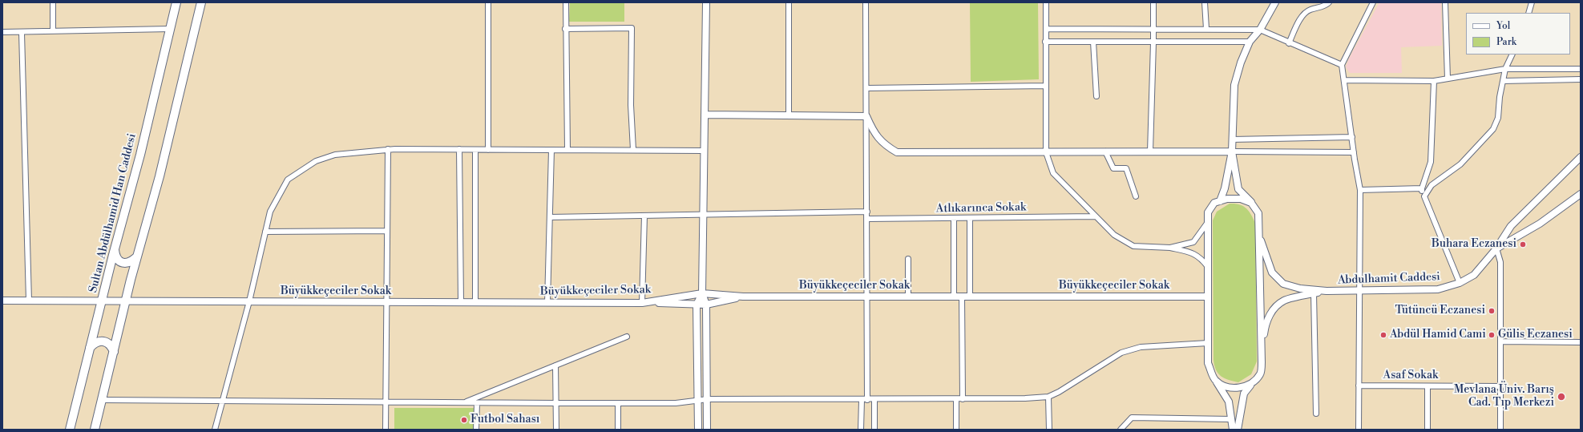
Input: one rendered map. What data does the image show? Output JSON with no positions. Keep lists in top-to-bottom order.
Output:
{
  "streets": {
    "main road": ["Sultan Abdülhamid Han Caddesi"],
    "street": [
      "Atlıkarınca Sokak",
      "Abdulhamit Caddesi",
      "Büyükkeçeciler Sokak",
      "Asaf Sokak"
    ]
  },
  "crossings": [
    ["Sultan Abdülhamid Han Caddesi", "Büyükkeçeciler Sokak"]
  ],
  "places": [
    "Buhara Eczanesi",
    "Tütüncü Eczanesi",
    "Abdül Hamid Cami",
    "Gülis Eczanesi",
    "Mevlana Üniv. Barış Cad. Tıp Merkezi",
    "Futbol Sahası"
  ],
  "legend": ["Yol", "Park"]
}
